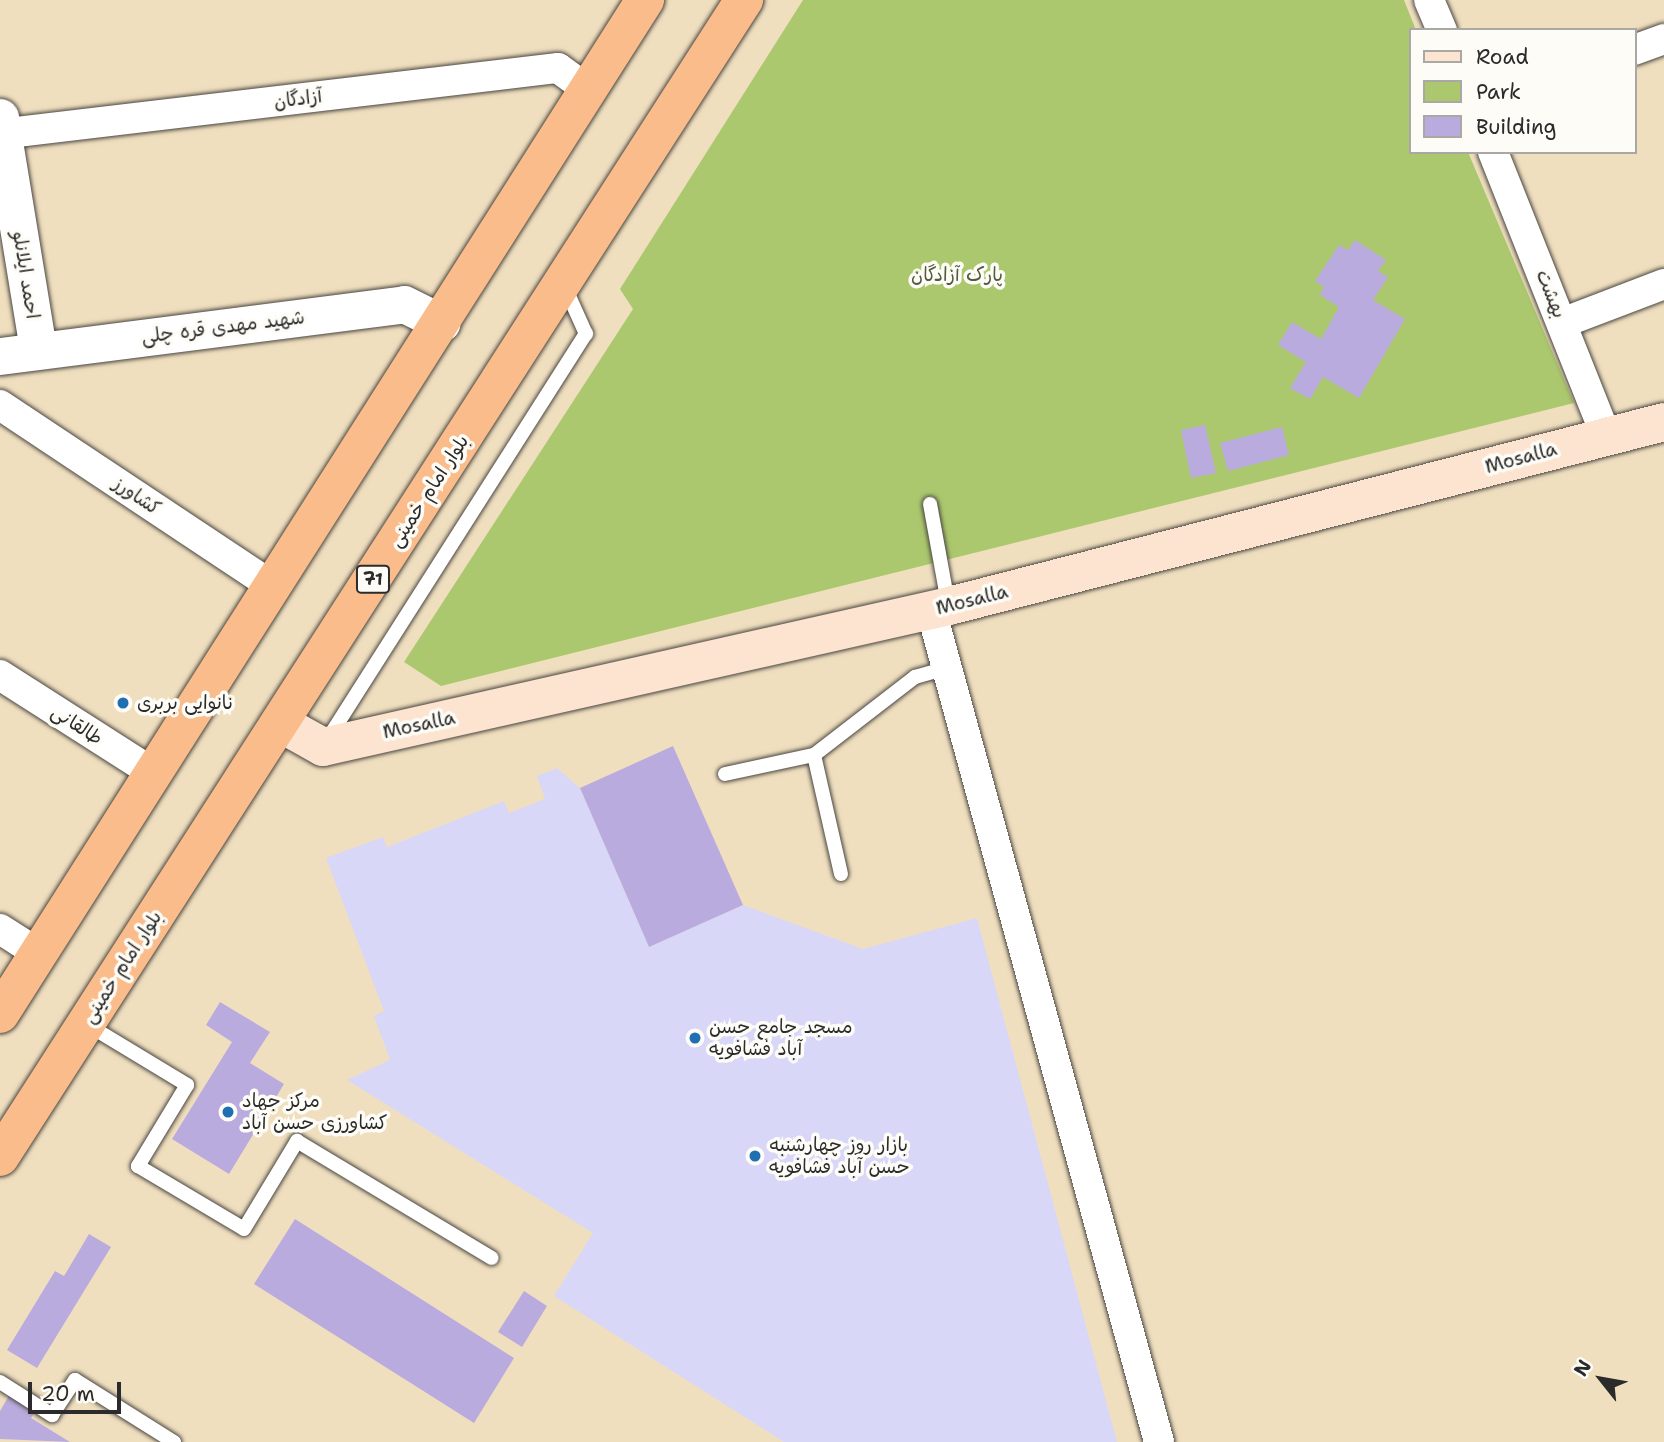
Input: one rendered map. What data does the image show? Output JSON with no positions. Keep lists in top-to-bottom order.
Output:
{
  "streets": {
    "highway": ["بلوار امام خمینی", "71"],
    "main road": ["Mosalla"],
    "street": [
      "آزادگان",
      "احمد ایلانلو",
      "بهشت",
      "شهید مهدی قره چلی",
      "کشاورز",
      "طالقانی"
    ]
  },
  "crossings": [
    ["آزادگان", "احمد ایلانلو"],
    ["احمد ایلانلو", "شهید مهدی قره چلی"],
    ["بهشت", "Mosalla"]
  ],
  "parks": ["پارک آزادگان"],
  "places": [
    "نانوایی بربری",
    "مسجد جامع حسن آباد فشافویه",
    "مرکز جهاد کشاورزی حسن آباد",
    "بازار روز چهارشنبه حسن آباد فشافویه"
  ],
  "legend": ["Road", "Park", "Building"],
  "scale_bar": "20 m",
  "north": "top left"
}
